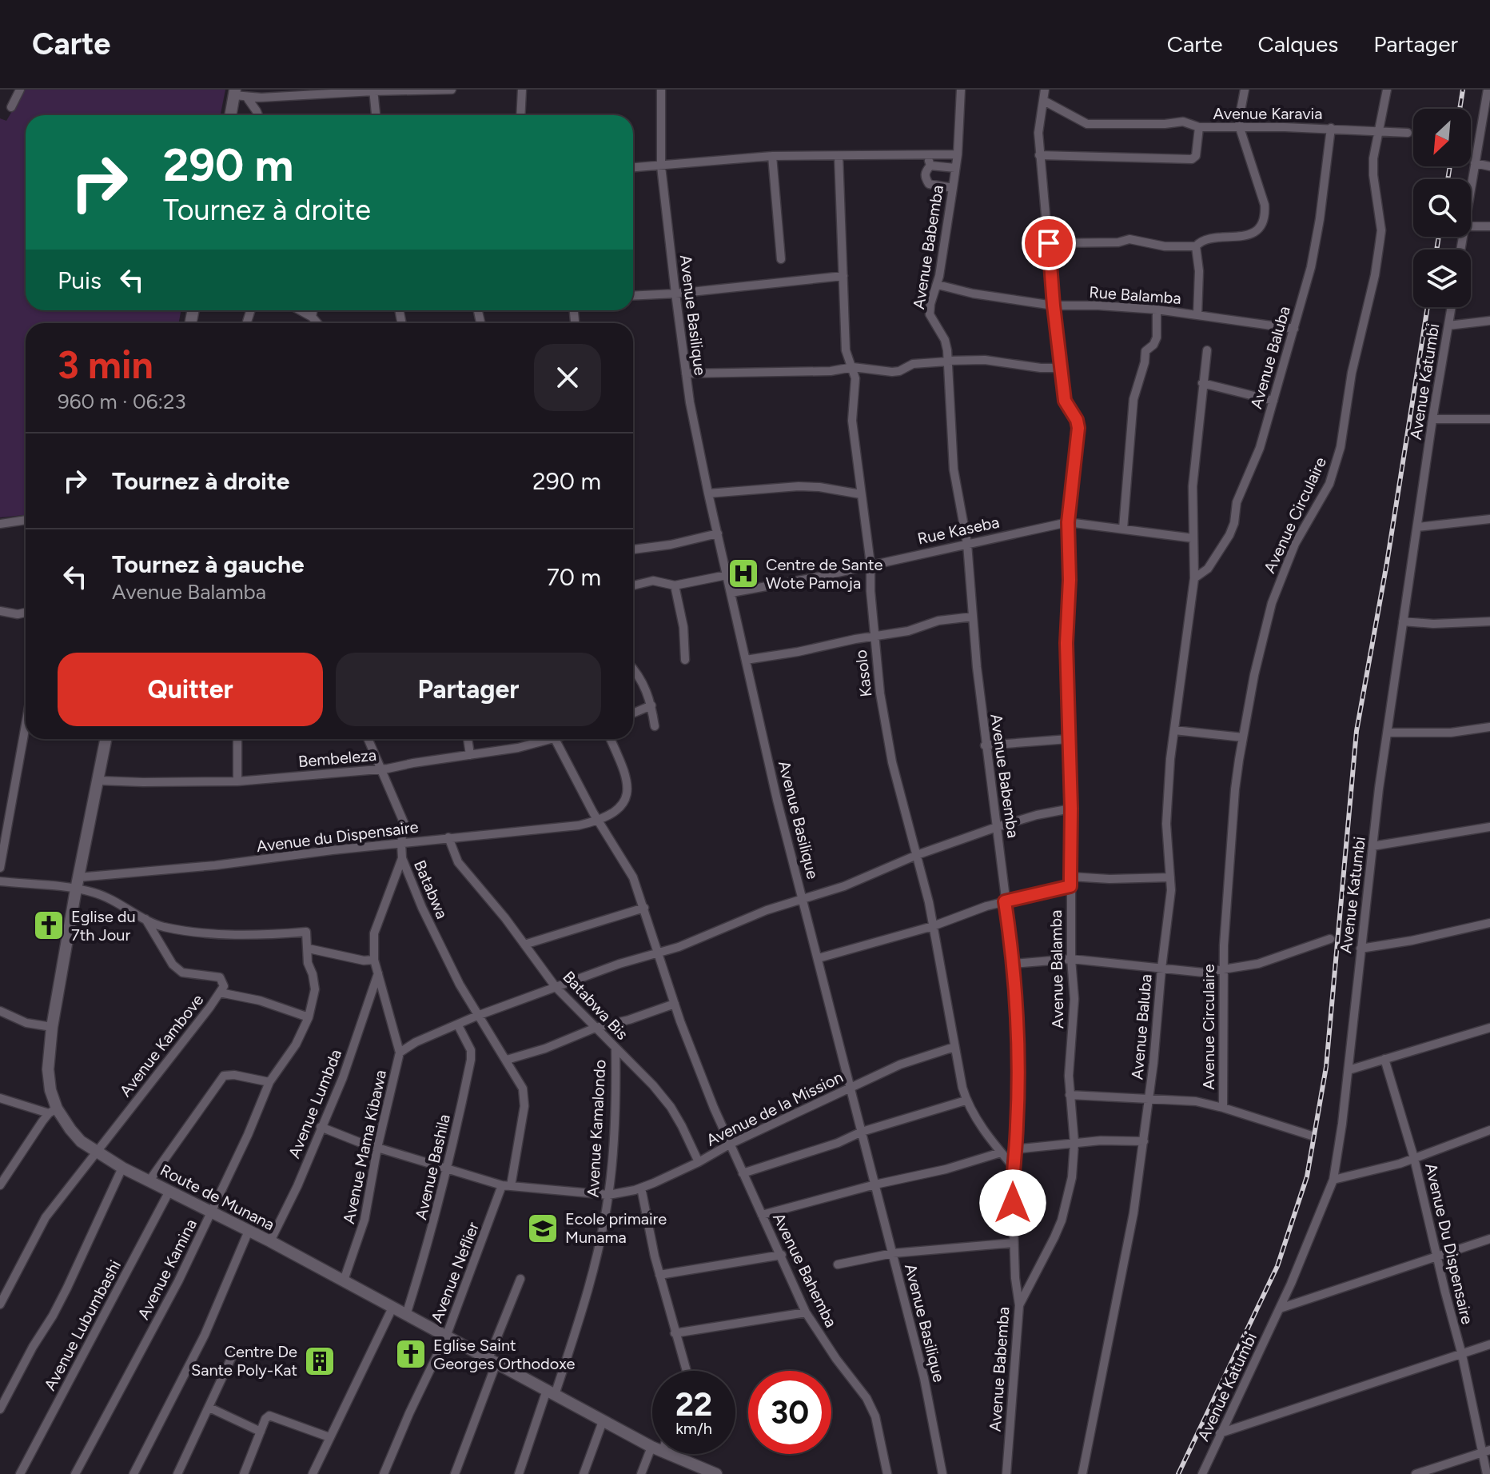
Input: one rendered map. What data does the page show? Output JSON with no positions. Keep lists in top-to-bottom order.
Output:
{
  "streets": {
    "main road": ["Route de Munana"],
    "street": [
      "Avenue Karavia",
      "Avenue Babemba",
      "Rue Balamba",
      "Avenue Basilique",
      "Avenue Baluba",
      "Avenue Katumbi",
      "Avenue Circulaire",
      "Rue Kaseba",
      "Kasolo",
      "Bembeleza",
      "Avenue du Dispensaire",
      "Batabwa",
      "Avenue Balamba",
      "Batabwa Bis",
      "Avenue Kambove",
      "Avenue Lumbda",
      "Avenue de la Mission",
      "Avenue Kamalondo",
      "Avenue Mama Kibawa",
      "Avenue Bashila",
      "Avenue Du Dispensaire",
      "Avenue Kamina",
      "Avenue Bahemba",
      "Avenue Neflier",
      "Avenue Lubumbashi"
    ]
  },
  "crossings": [
    ["Avenue Karavia", "Avenue Baluba"],
    ["Avenue Karavia", "Avenue Circulaire"],
    ["Avenue Karavia", "Avenue Balamba"],
    ["Avenue Babemba", "Rue Balamba"],
    ["Avenue Babemba", "Rue Kaseba"],
    ["Avenue Babemba", "Kasolo"],
    ["Avenue Babemba", "Avenue Balamba"],
    ["Avenue Babemba", "Avenue Mama Kibawa"],
    ["Rue Balamba", "Avenue Baluba"],
    ["Rue Balamba", "Avenue Balamba"],
    ["Avenue Basilique", "Rue Kaseba"],
    ["Avenue Basilique", "Avenue de la Mission"],
    ["Avenue Basilique", "Avenue Mama Kibawa"],
    ["Avenue Baluba", "Rue Kaseba"],
    ["Rue Kaseba", "Kasolo"],
    ["Rue Kaseba", "Avenue Balamba"],
    ["Kasolo", "Avenue de la Mission"],
    ["Kasolo", "Avenue Mama Kibawa"],
    ["Bembeleza", "Batabwa"],
    ["Bembeleza", "Route de Munana"],
    ["Avenue du Dispensaire", "Batabwa"],
    ["Avenue du Dispensaire", "Batabwa Bis"],
    ["Avenue du Dispensaire", "Route de Munana"],
    ["Avenue du Dispensaire", "Avenue Bahemba"],
    ["Batabwa", "Avenue Mama Kibawa"],
    ["Batabwa", "Avenue Neflier"],
    ["Avenue Balamba", "Avenue Mama Kibawa"],
    ["Batabwa Bis", "Avenue de la Mission"],
    ["Batabwa Bis", "Avenue Kamalondo"],
    ["Batabwa Bis", "Avenue Mama Kibawa"],
    ["Avenue Kambove", "Route de Munana"],
    ["Avenue Kambove", "Avenue Kamina"],
    ["Avenue Lumbda", "Route de Munana"],
    ["Avenue de la Mission", "Avenue Kamalondo"],
    ["Avenue de la Mission", "Avenue Bahemba"],
    ["Avenue de la Mission", "Avenue Neflier"],
    ["Avenue Kamalondo", "Route de Munana"],
    ["Avenue Mama Kibawa", "Avenue Bashila"],
    ["Avenue Mama Kibawa", "Route de Munana"],
    ["Avenue Mama Kibawa", "Avenue Bahemba"],
    ["Avenue Bashila", "Route de Munana"],
    ["Route de Munana", "Avenue Kamina"],
    ["Route de Munana", "Avenue Neflier"],
    ["Route de Munana", "Avenue Lubumbashi"]
  ],
  "places": {
    "hospital": ["Centre de Sante Wote Pamoja"],
    "church": ["Eglise du 7th Jour", "Eglise Saint Georges Orthodoxe"],
    "school or university": ["Ecole primaire Munama"],
    "building": ["Centre De Sante Poly-Kat"]
  },
  "north": "bottom left",
  "page": {
    "header": "Carte",
    "nav": ["Carte", "Calques", "Partager"],
    "turn": ["290 m", "Tournez à droite"],
    "then": "Puis",
    "heading": ["3 min", "960 m · 06:23"],
    "list": [
      {
        "name": "Tournez à droite",
        "value": "290 m"
      },
      {
        "name": "Tournez à gauche",
        "note": "Avenue Balamba",
        "value": "70 m"
      }
    ],
    "buttons": ["Quitter", "Partager"],
    "speed": "22 km/h",
    "limit": "30"
  }
}
